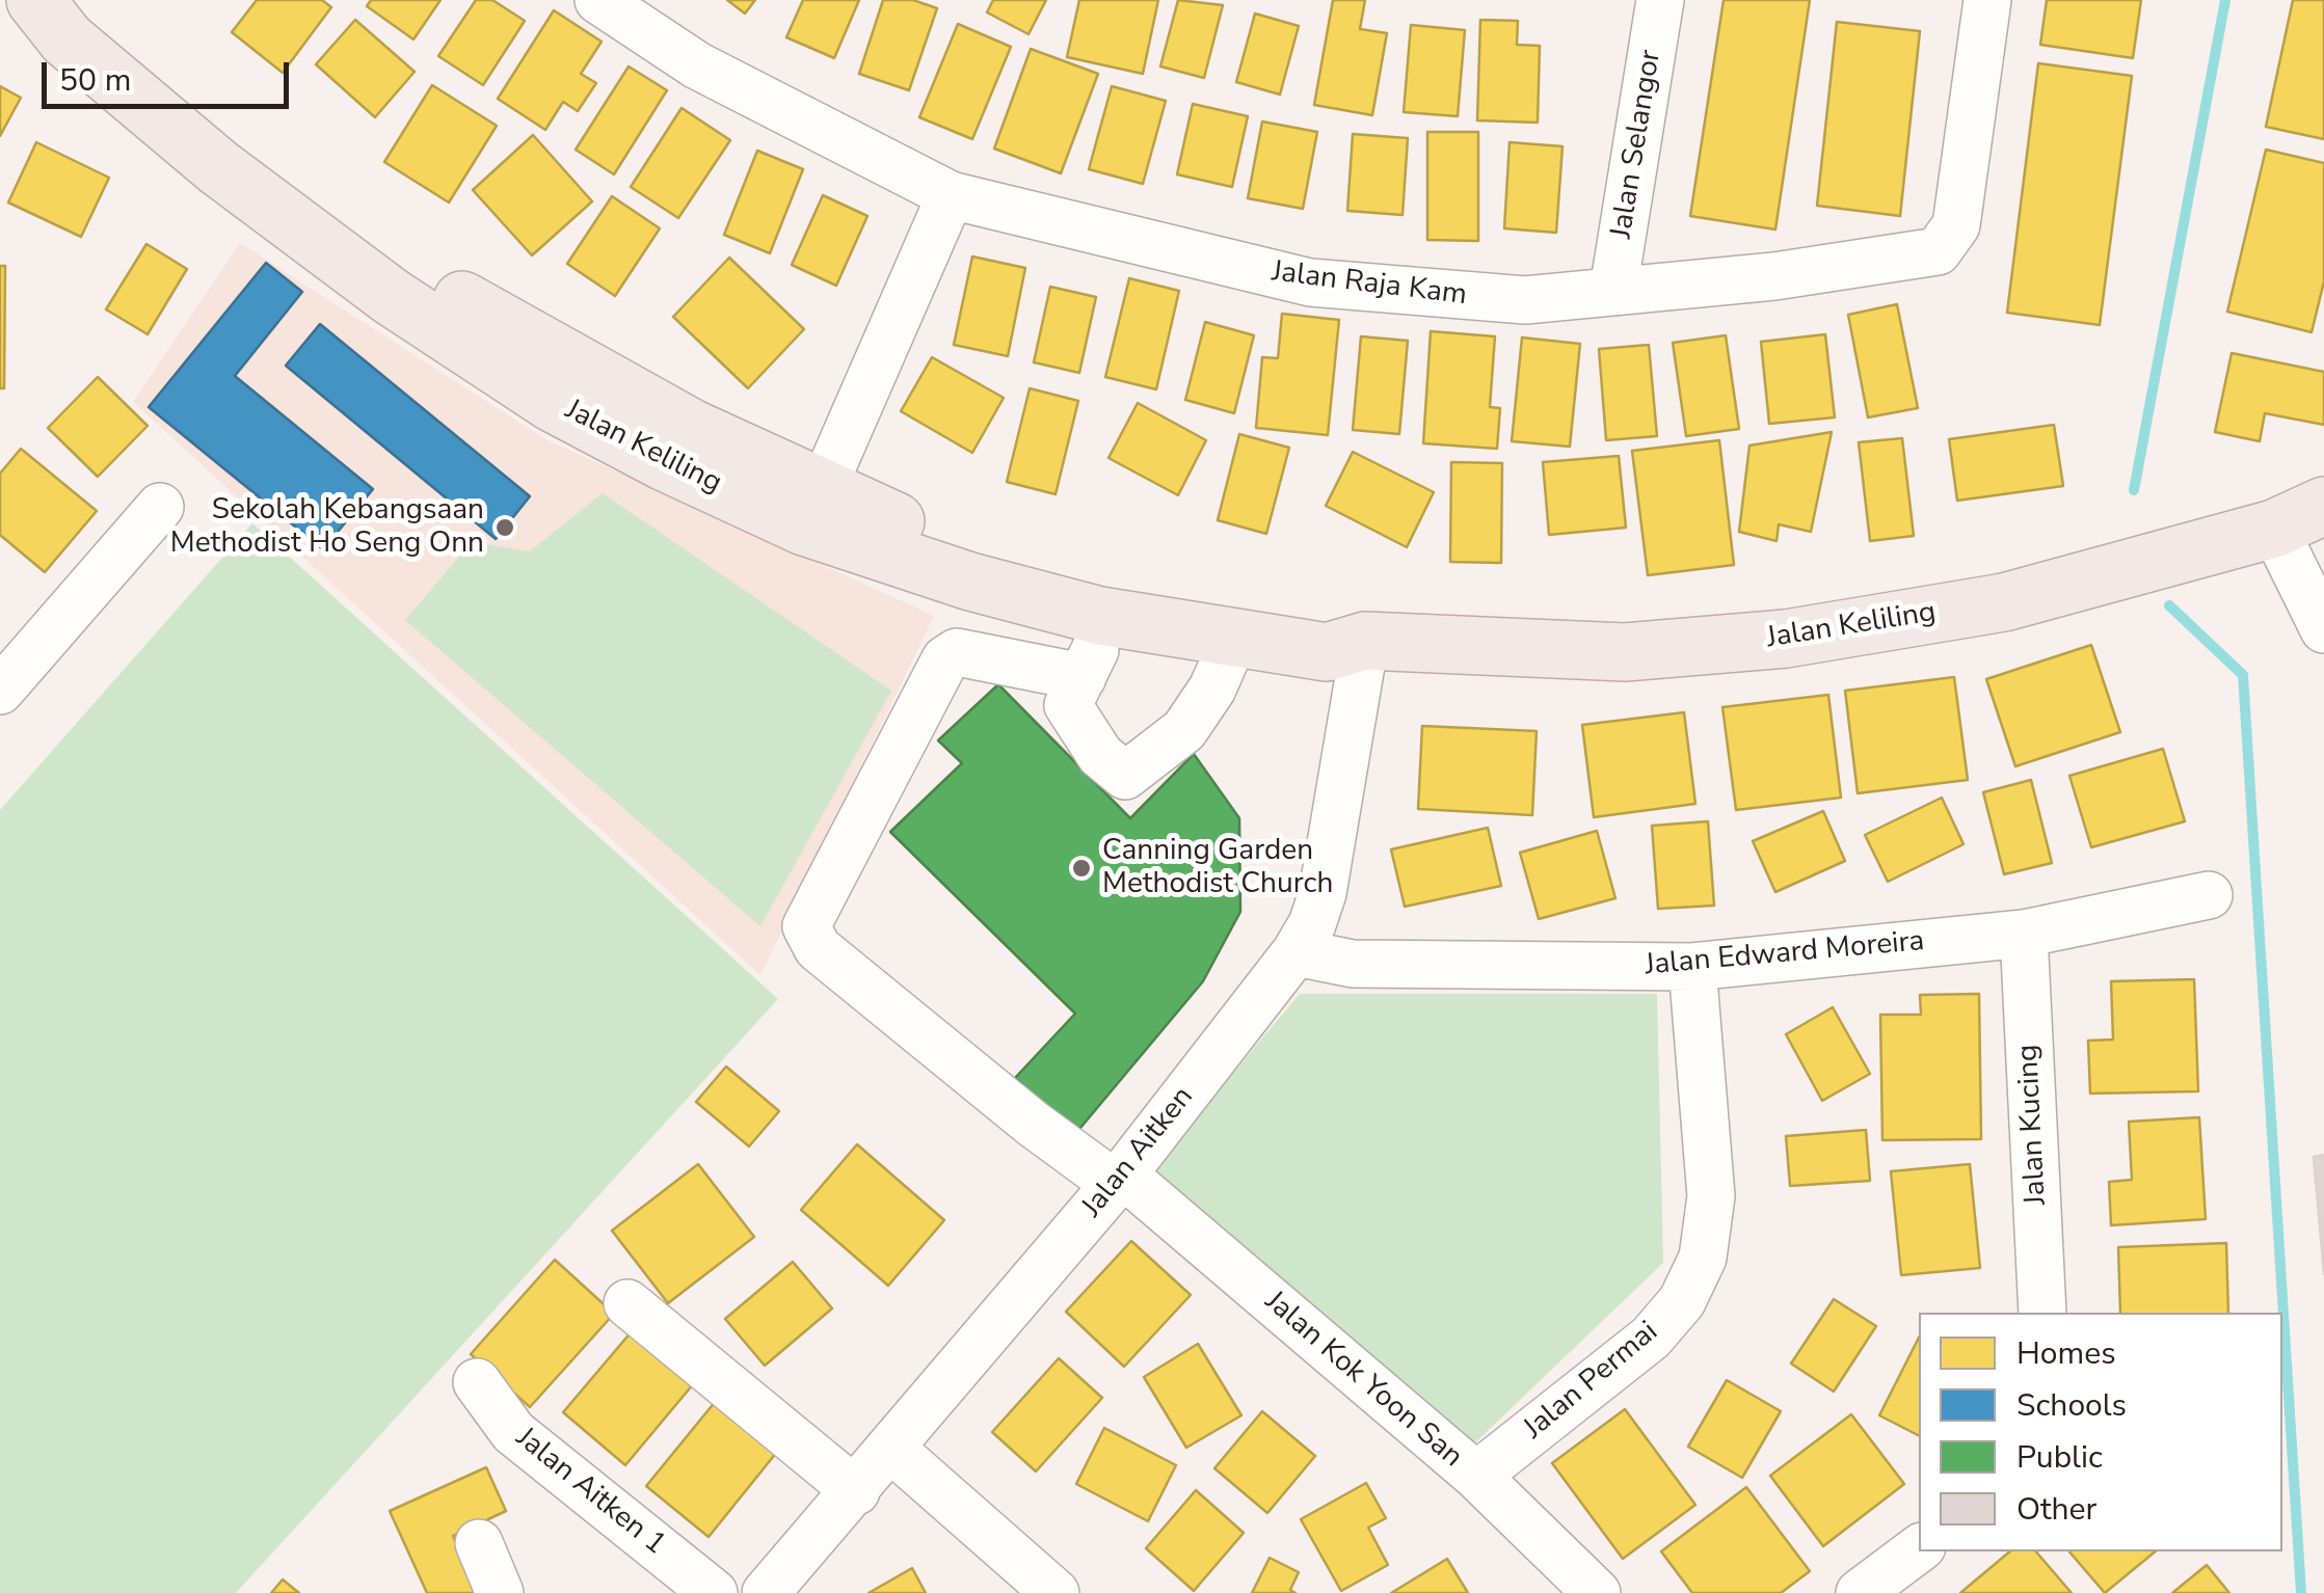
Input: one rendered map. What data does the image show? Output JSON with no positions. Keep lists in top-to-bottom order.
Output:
{
  "streets": {
    "main road": ["Jalan Keliling"],
    "street": [
      "Jalan Selangor",
      "Jalan Raja Kam",
      "Jalan Edward Moreira",
      "Jalan Kucing",
      "Jalan Aitken",
      "Jalan Kok Yoon San",
      "Jalan Permai",
      "Jalan Aitken 1"
    ]
  },
  "crossings": [
    ["Jalan Selangor", "Jalan Raja Kam"],
    ["Jalan Keliling", "Jalan Aitken"],
    ["Jalan Edward Moreira", "Jalan Kucing"],
    ["Jalan Edward Moreira", "Jalan Aitken"],
    ["Jalan Edward Moreira", "Jalan Permai"],
    ["Jalan Aitken", "Jalan Kok Yoon San"],
    ["Jalan Kok Yoon San", "Jalan Permai"]
  ],
  "places": ["Sekolah Kebangsaan Methodist Ho Seng Onn", "Canning Garden Methodist Church"],
  "legend": [
    "Homes",
    "Schools",
    "Public",
    "Other"
  ],
  "scale_bar": "50 m"
}
